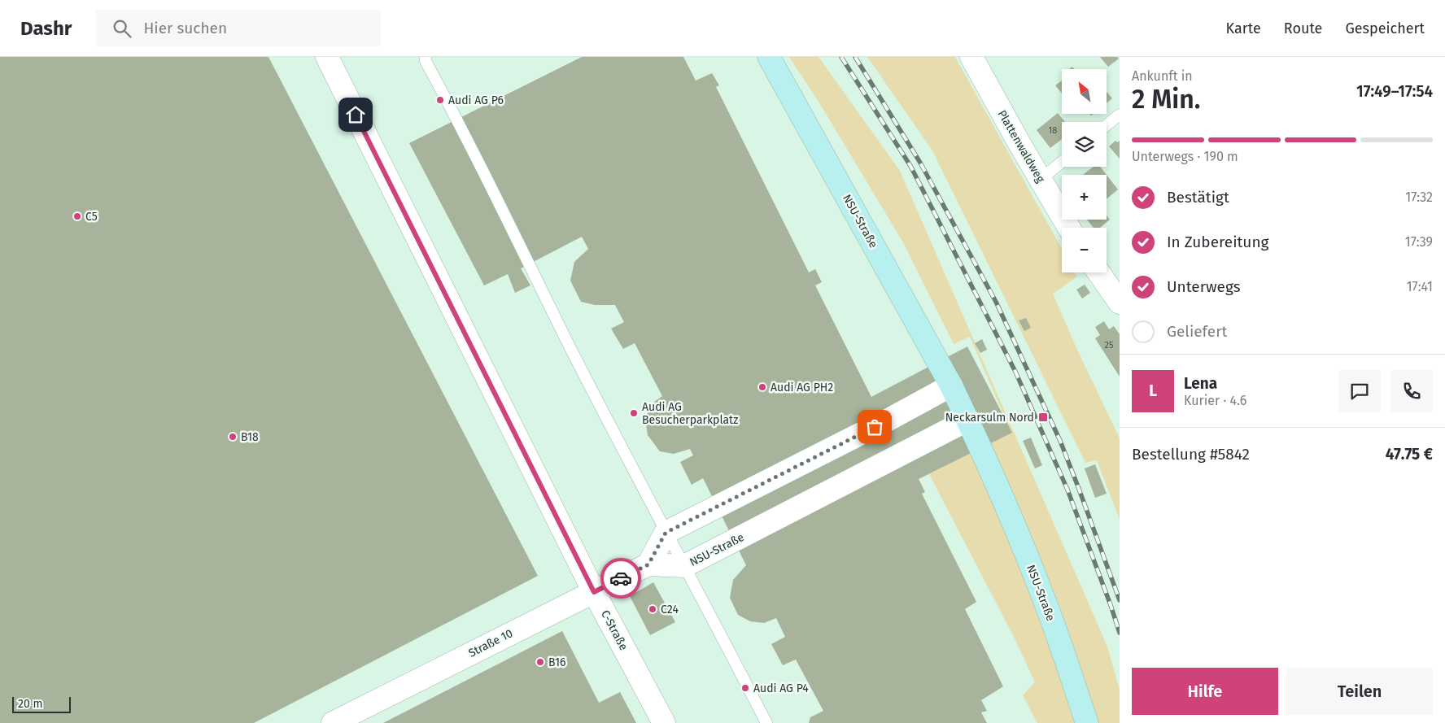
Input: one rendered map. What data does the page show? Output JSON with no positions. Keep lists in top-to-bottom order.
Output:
{
  "streets": {
    "main road": ["NSU-Straße"],
    "street": ["Plattenwaldweg", "C-Straße", "Straße 10"]
  },
  "crossings": [
    ["NSU-Straße", "Straße 10"],
    ["C-Straße", "Straße 10"]
  ],
  "places": {
    "other": [
      "Audi AG P6",
      "C5",
      "Audi AG PH2",
      "Audi AG Besucherparkplatz",
      "B18",
      "C24",
      "B16",
      "Audi AG P4"
    ],
    "transit": ["Neckarsulm Nord"]
  },
  "house_numbers": ["18", "25"],
  "scale_bar": "20 m",
  "north": "top left",
  "page": {
    "header": "Dashr",
    "search": "Hier suchen",
    "nav": ["Karte", "Route", "Gespeichert"],
    "heading": ["2 Min.", "Ankunft in", "17:49–17:54"],
    "panel": [
      "Lena",
      "Kurier · 4.6",
      "Bestellung #5842",
      "47.75 €"
    ],
    "map_buttons": ["+", "−"],
    "bar": "Unterwegs · 190 m",
    "list": [
      ["Bestätigt", "17:32"],
      ["In Zubereitung", "17:39"],
      ["Unterwegs", "17:41"],
      "Geliefert"
    ],
    "round": "L",
    "buttons": ["Hilfe", "Teilen"],
    "scale": "20 m"
  }
}
